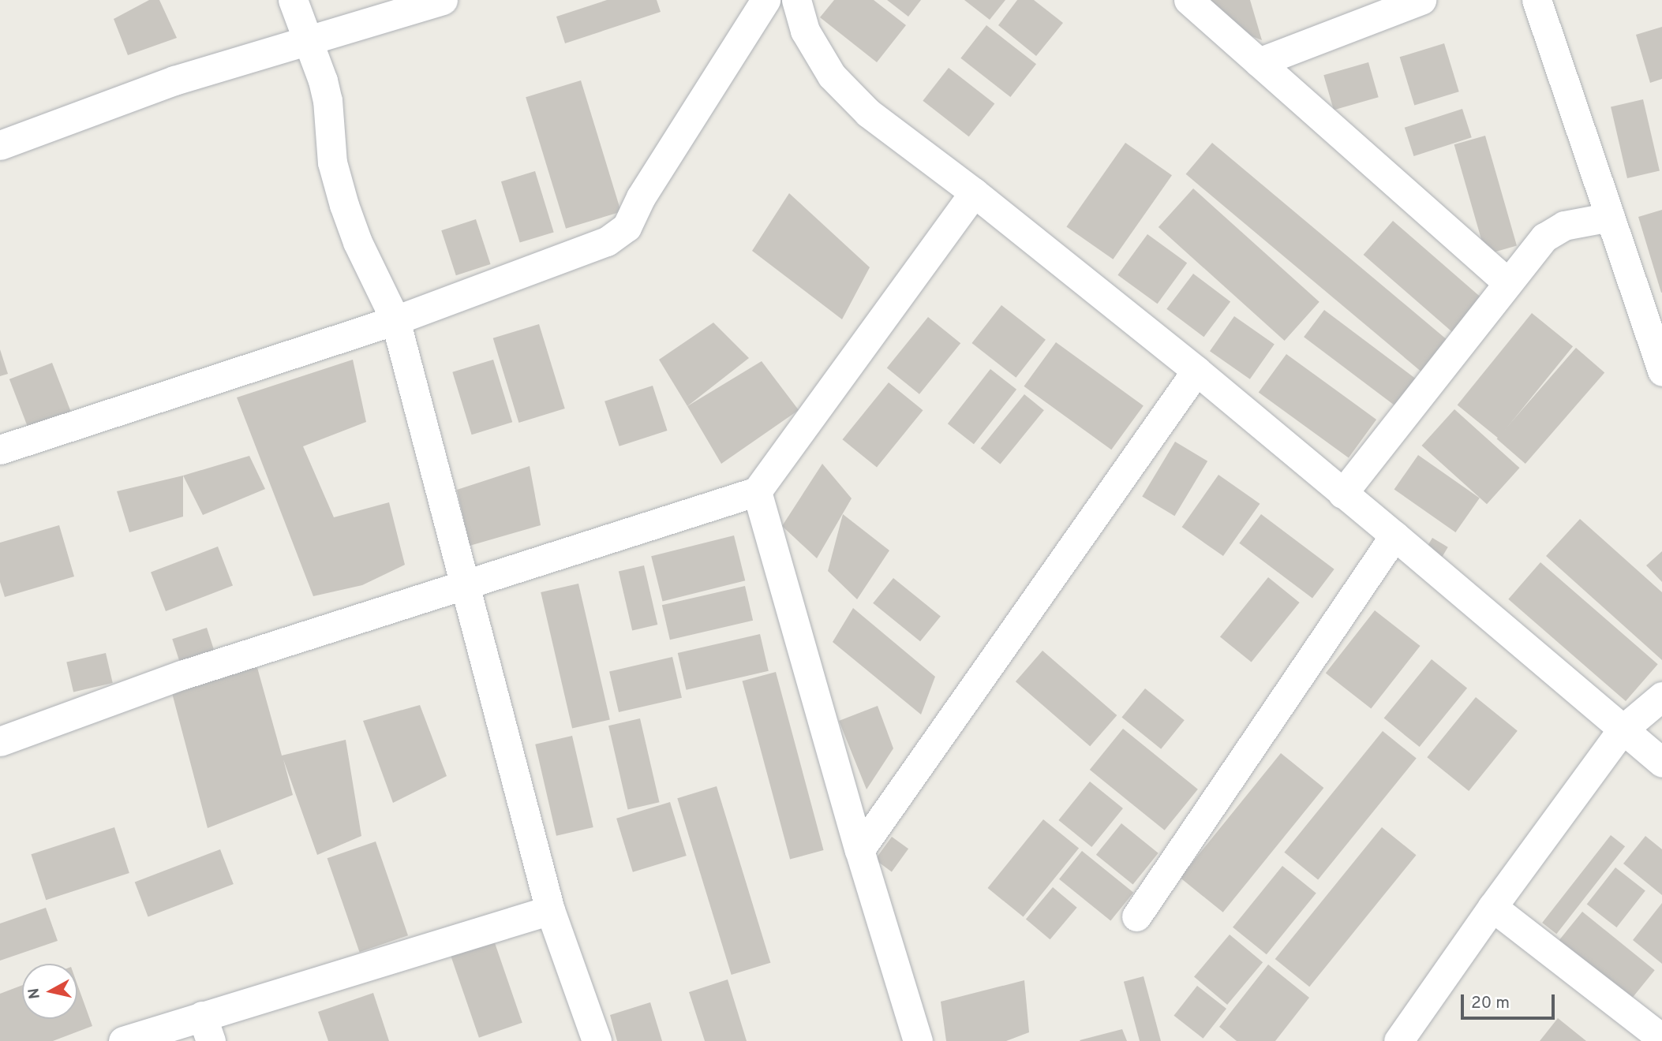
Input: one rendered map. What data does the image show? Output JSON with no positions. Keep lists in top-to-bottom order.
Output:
{
  "scale_bar": "20 m",
  "north": "left"
}
